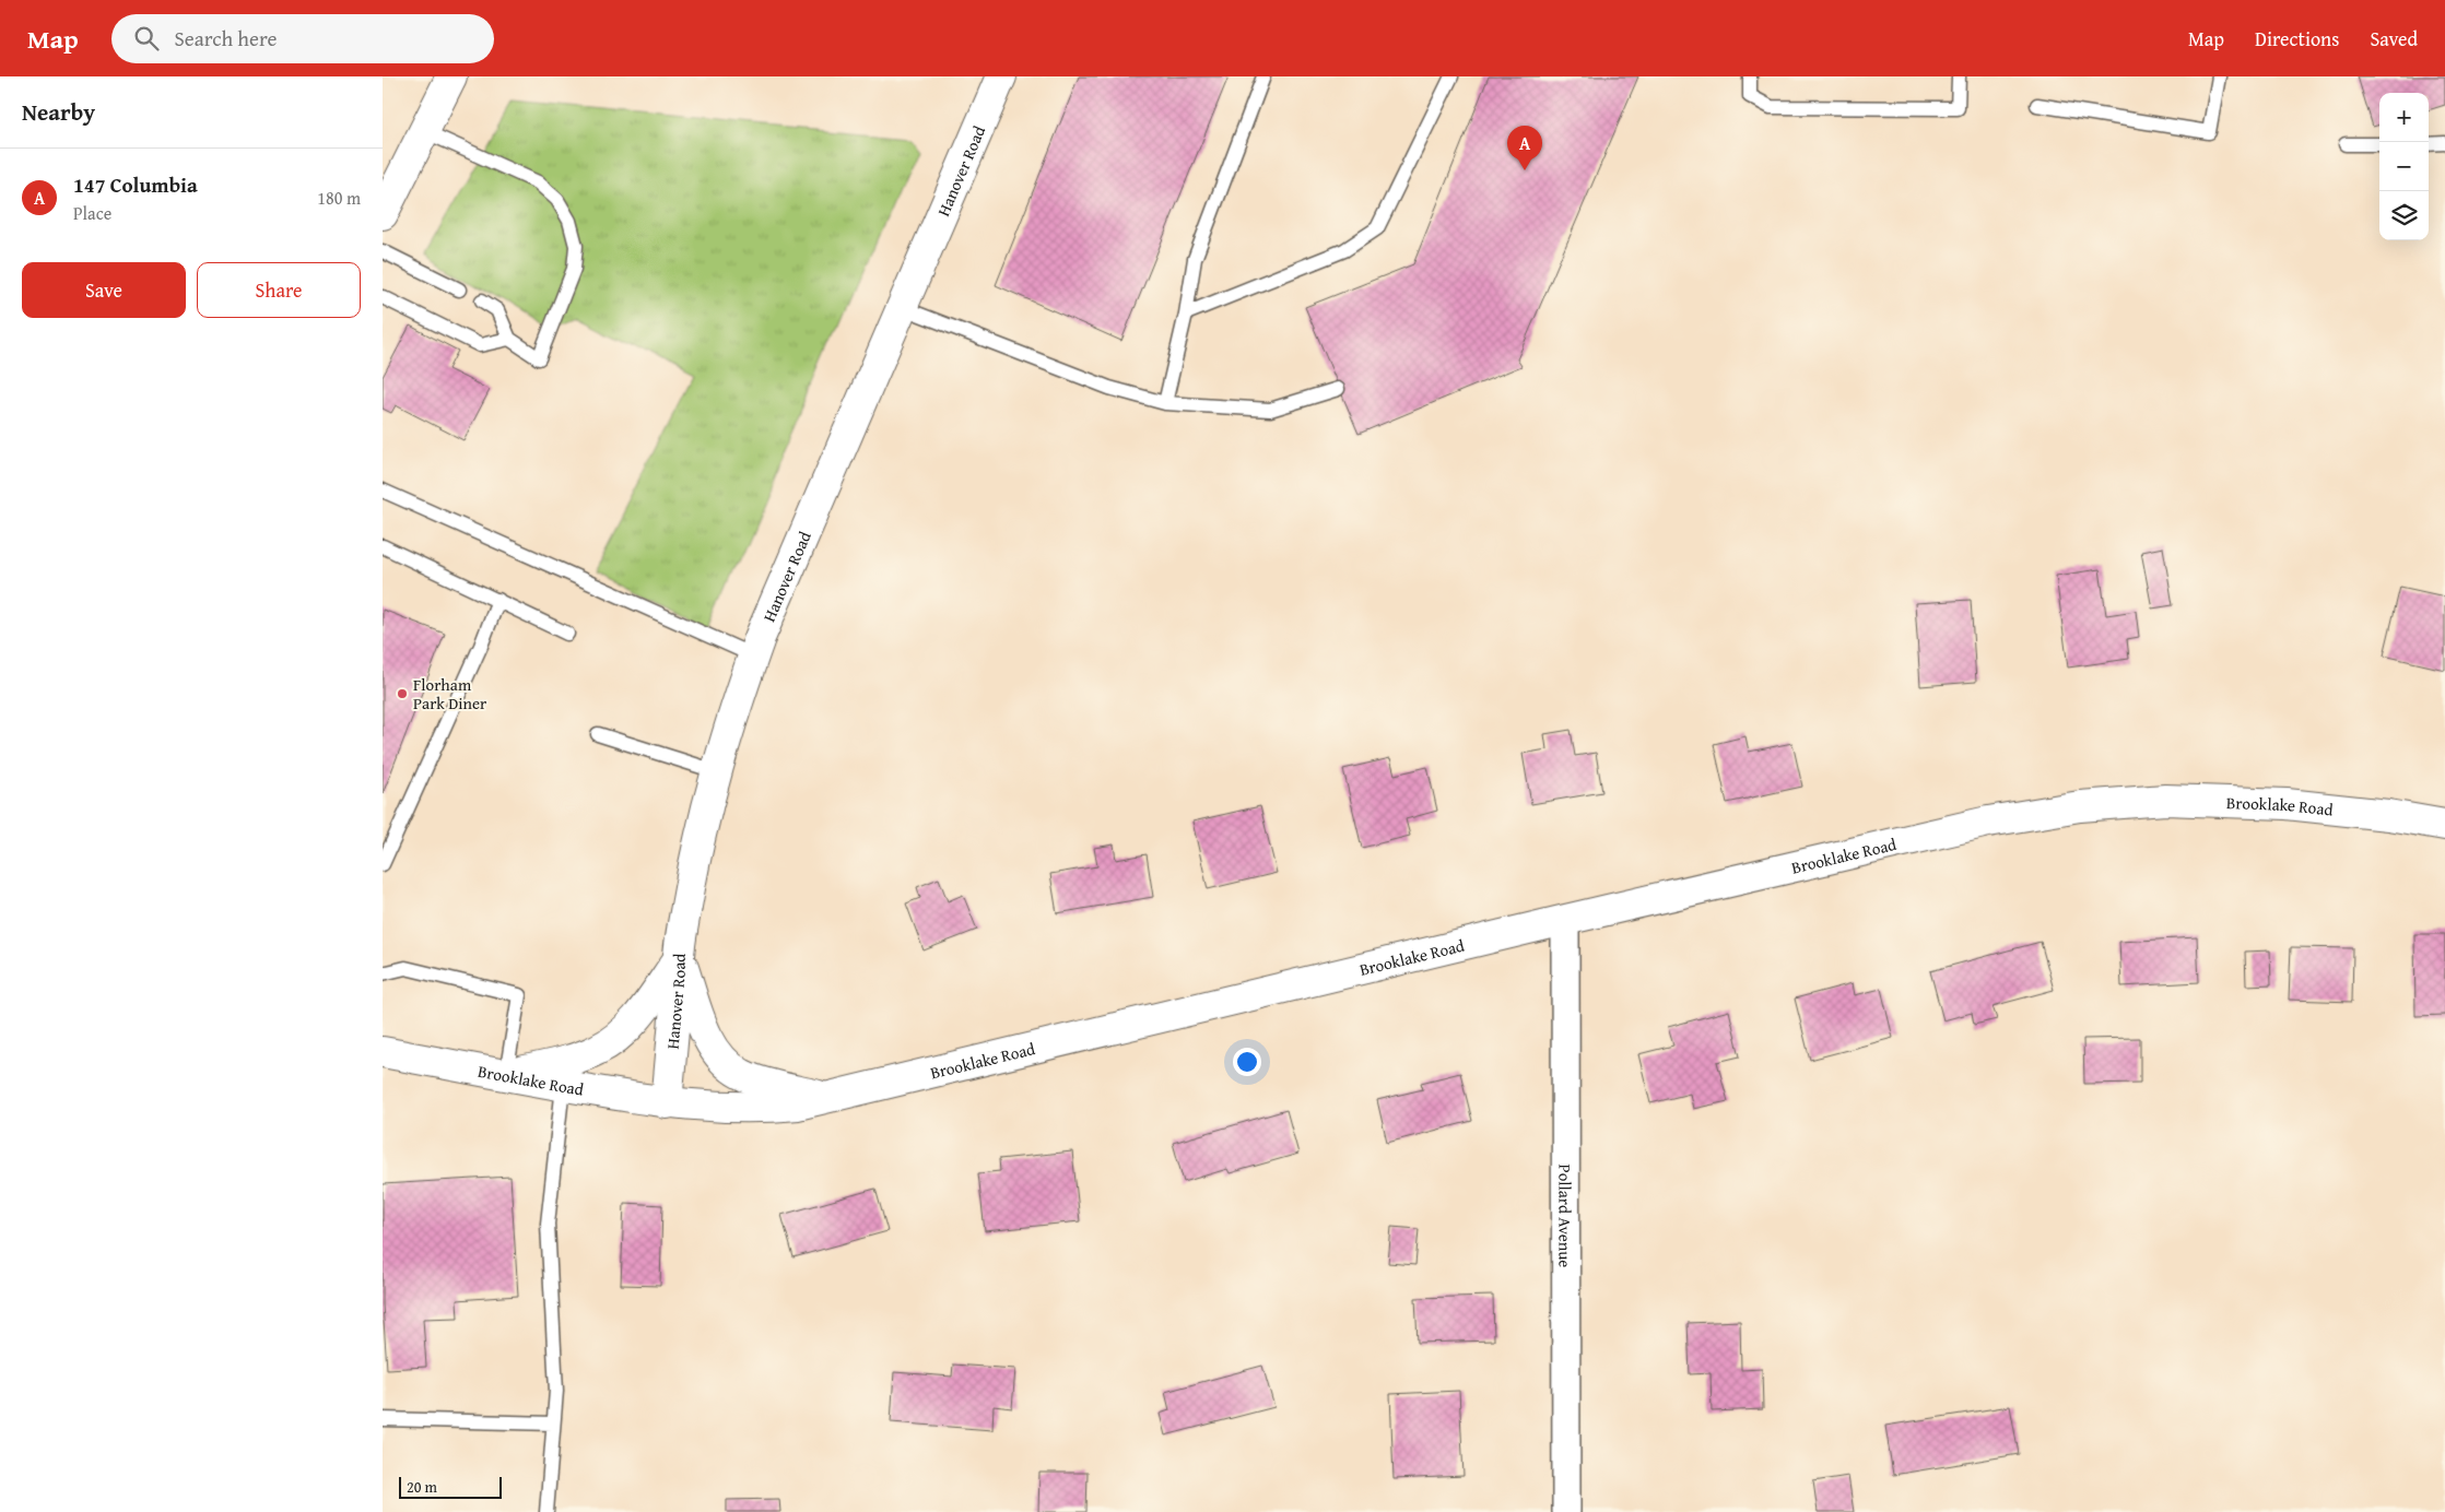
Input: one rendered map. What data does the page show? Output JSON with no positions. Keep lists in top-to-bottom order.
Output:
{
  "streets": {
    "street": ["Hanover Road", "Brooklake Road", "Pollard Avenue"]
  },
  "crossings": [
    ["Hanover Road", "Brooklake Road"],
    ["Brooklake Road", "Pollard Avenue"]
  ],
  "places": ["Florham Park Diner"],
  "scale_bar": "20 m",
  "page": {
    "header": "Map",
    "search": "Search here",
    "nav": ["Map", "Directions", "Saved"],
    "heading": "Nearby",
    "map_buttons": ["+", "−"],
    "pins": "A",
    "list": [
      {
        "mark": "A",
        "name": "147 Columbia",
        "note": "Place",
        "value": "180 m"
      }
    ],
    "buttons": ["Save", "Share"],
    "scale": "20 m"
  }
}
